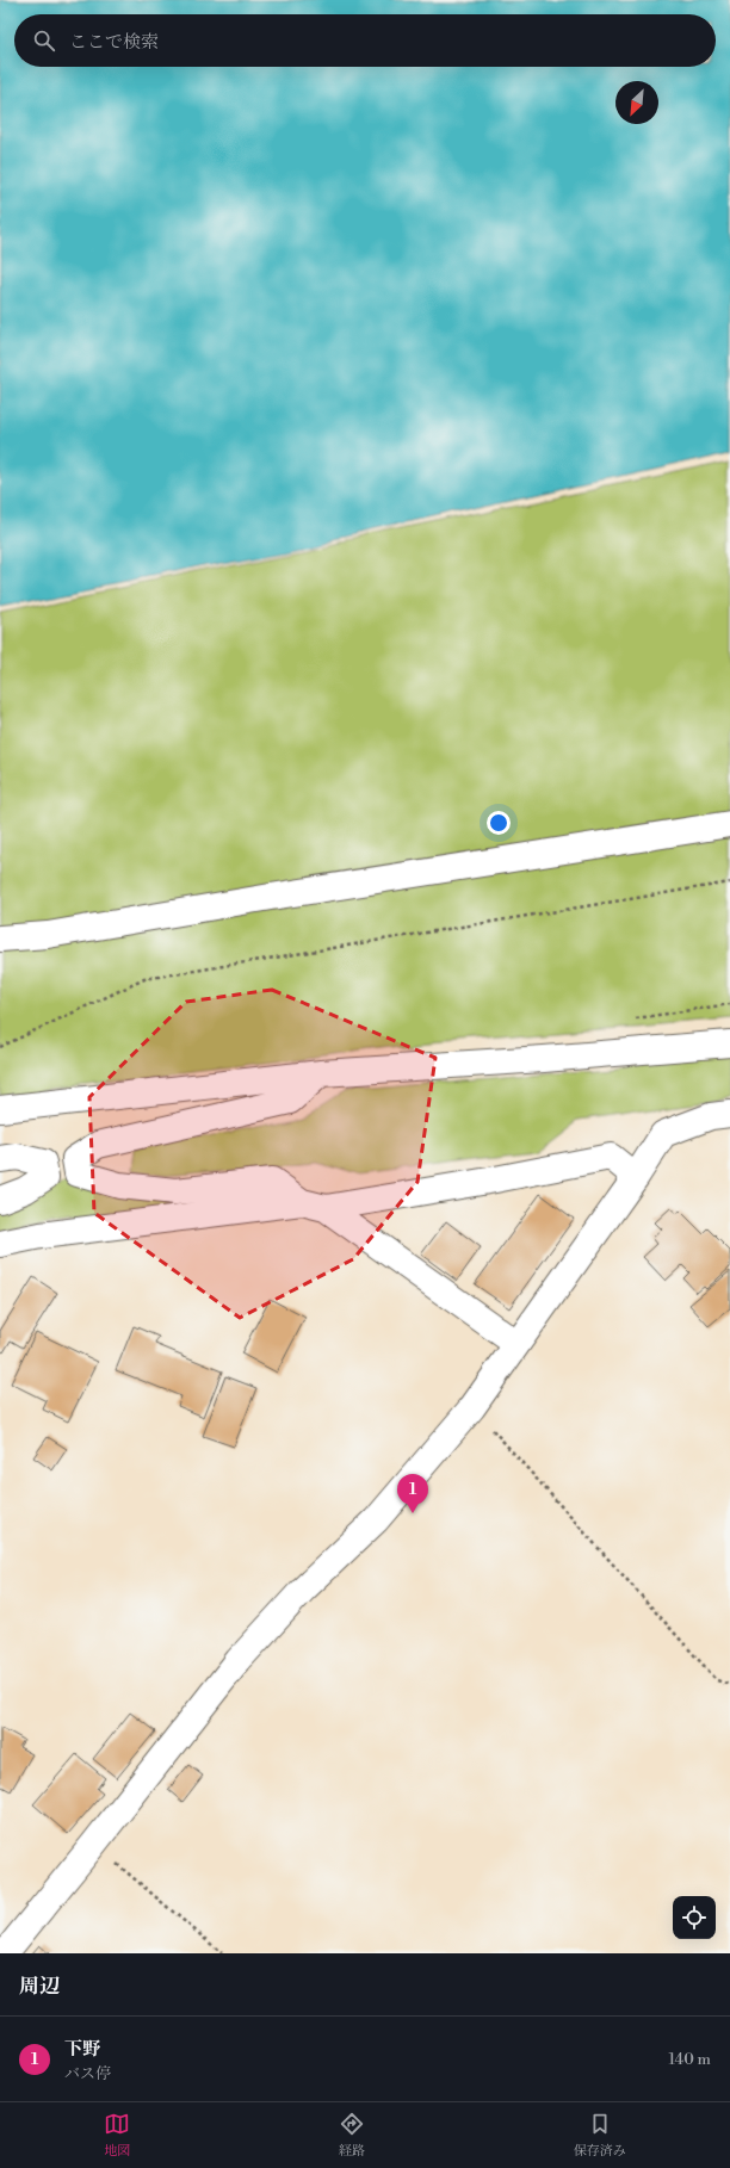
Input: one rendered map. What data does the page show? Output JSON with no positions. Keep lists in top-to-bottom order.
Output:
{
  "north": "bottom left",
  "page": {
    "search": "ここで検索",
    "pins": "1",
    "heading": "周辺",
    "list": [
      {
        "mark": "1",
        "name": "下野",
        "note": "バス停",
        "value": "140 m"
      }
    ],
    "nav": ["地図", "経路", "保存済み"]
  }
}
